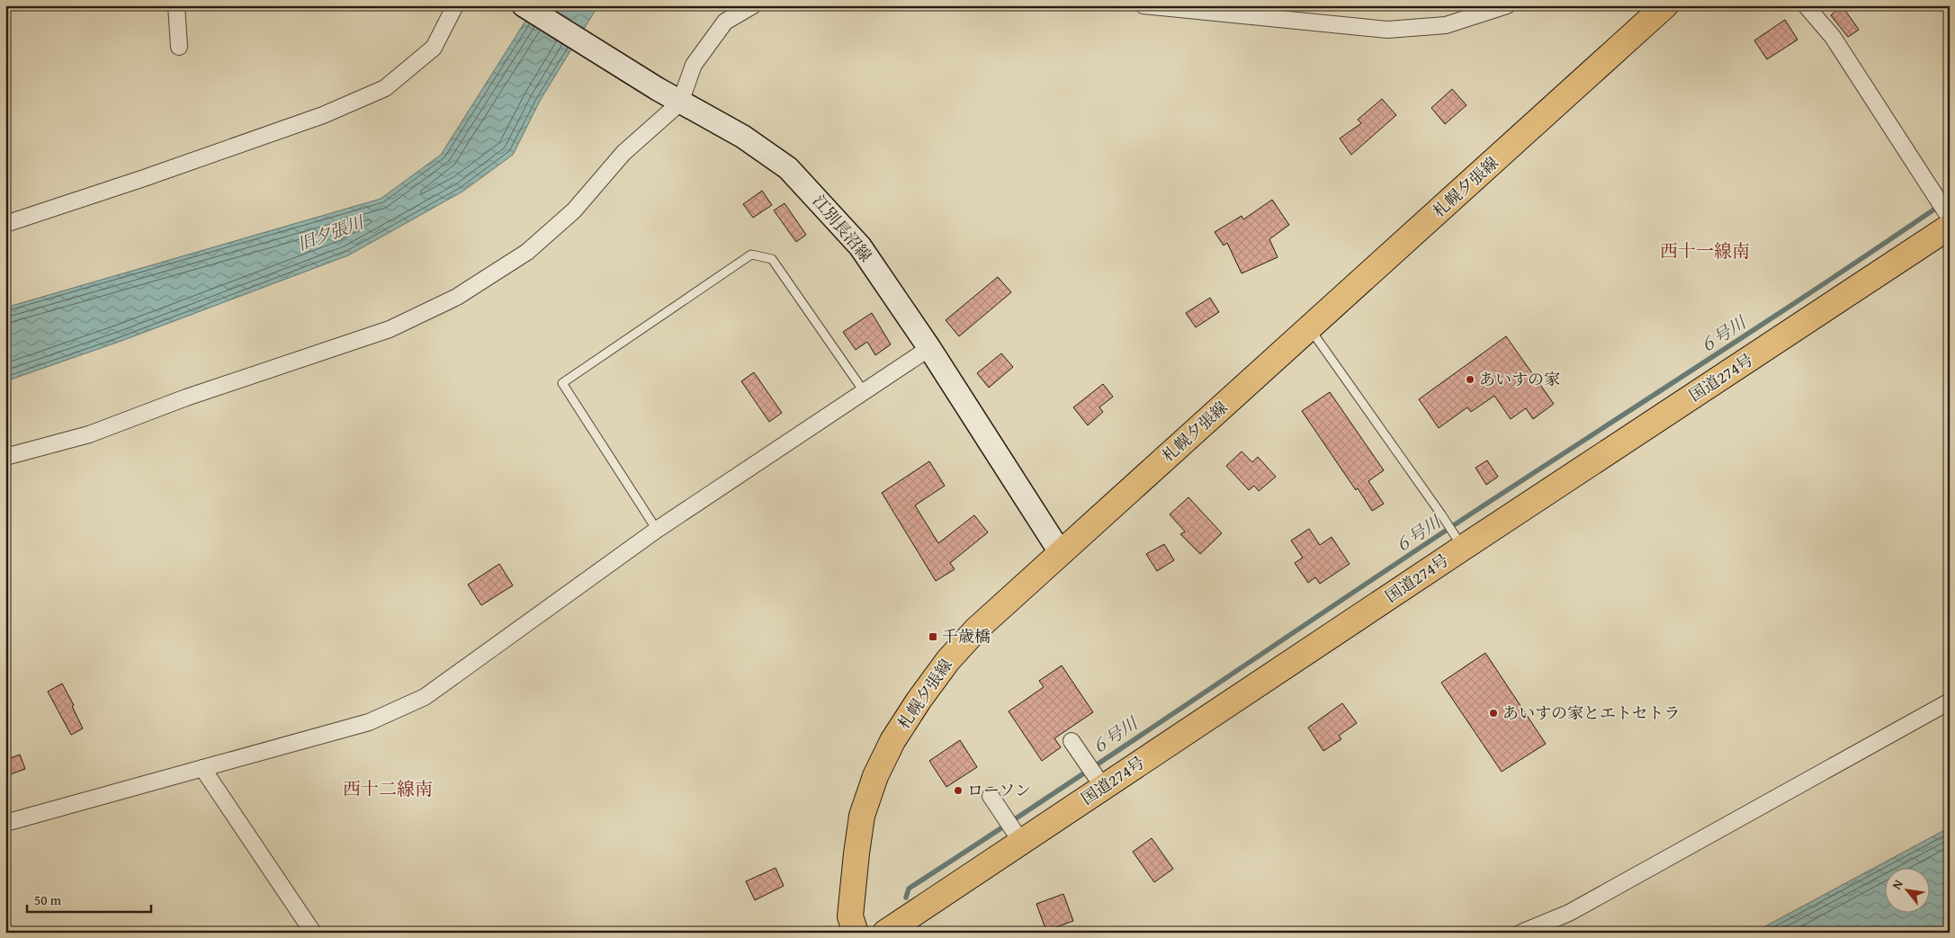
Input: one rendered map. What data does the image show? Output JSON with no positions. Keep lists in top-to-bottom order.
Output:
{
  "streets": {
    "main road": ["札幌夕張線", "江別長沼線", "国道274号"]
  },
  "crossings": [
    ["札幌夕張線", "江別長沼線"]
  ],
  "districts": ["西十一線南", "西十二線南"],
  "water": ["旧夕張川", "６号川"],
  "places": {
    "other": ["あいすの家", "あいすの家とエトセトラ", "ローソン"],
    "transit": ["千歳橋"]
  },
  "scale_bar": "50 m",
  "north": "top left"
}
